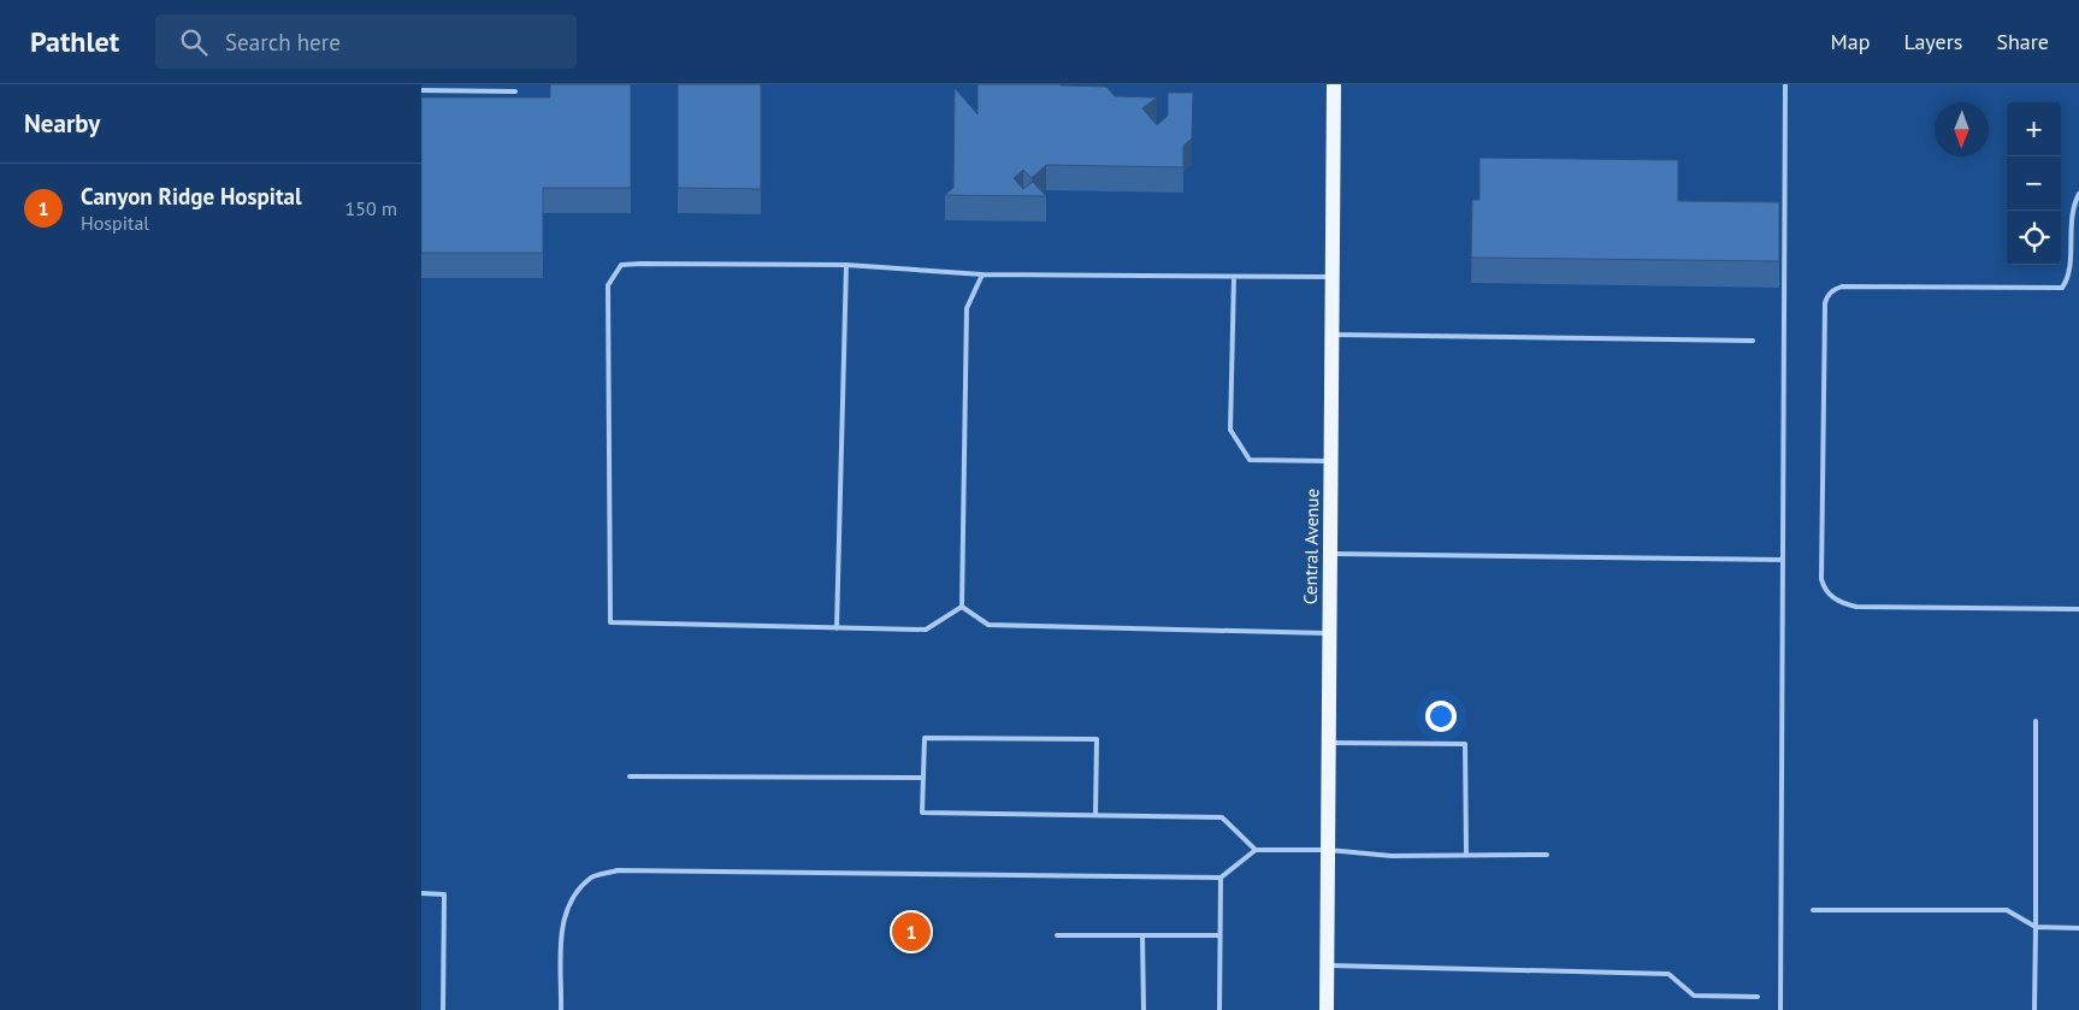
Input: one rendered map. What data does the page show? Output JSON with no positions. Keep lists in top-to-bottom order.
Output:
{
  "streets": {
    "main road": ["Central Avenue"]
  },
  "north": "bottom",
  "page": {
    "header": "Pathlet",
    "search": "Search here",
    "nav": ["Map", "Layers", "Share"],
    "heading": "Nearby",
    "map_buttons": ["+", "−"],
    "list": [
      {
        "mark": "1",
        "name": "Canyon Ridge Hospital",
        "note": "Hospital",
        "value": "150 m"
      }
    ],
    "pins": "1"
  }
}
